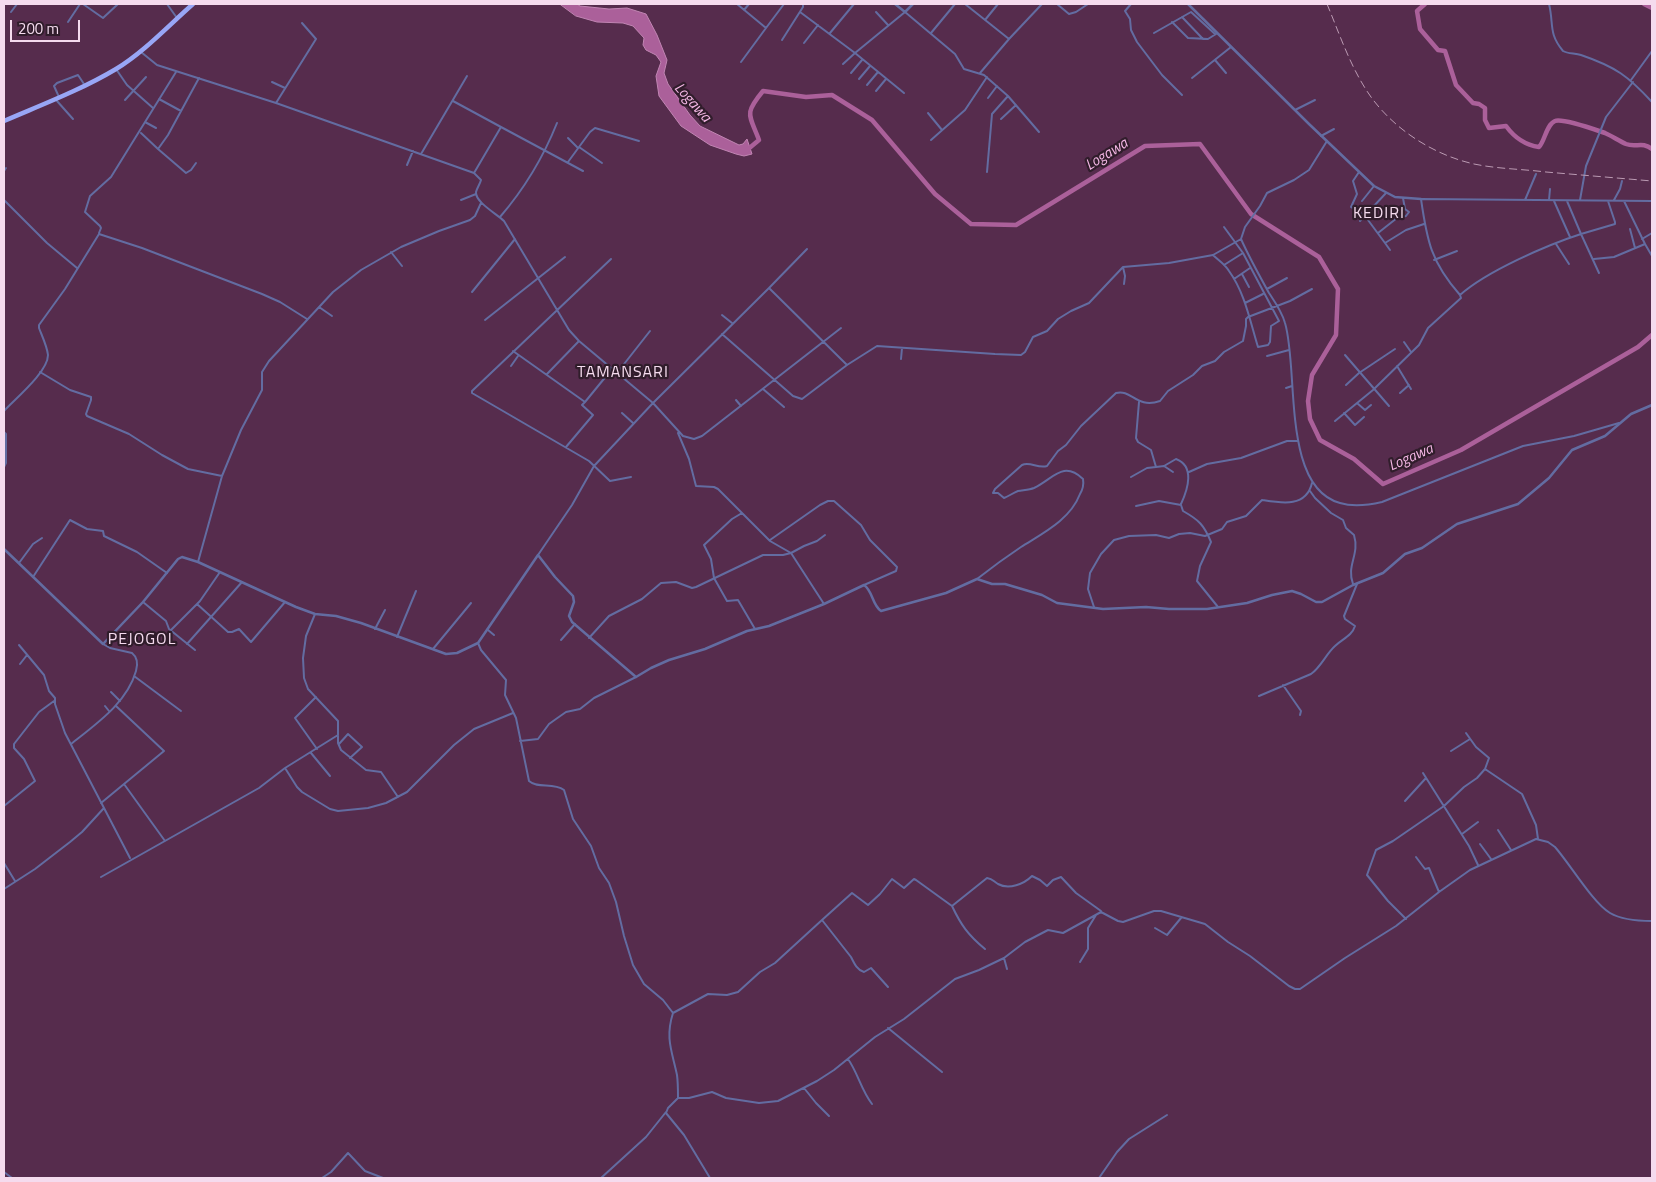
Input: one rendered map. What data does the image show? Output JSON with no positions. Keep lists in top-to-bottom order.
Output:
{
  "districts": ["KEDIRI", "TAMANSARI", "PEJOGOL"],
  "water": ["Logawa"],
  "scale_bar": "200 m"
}
